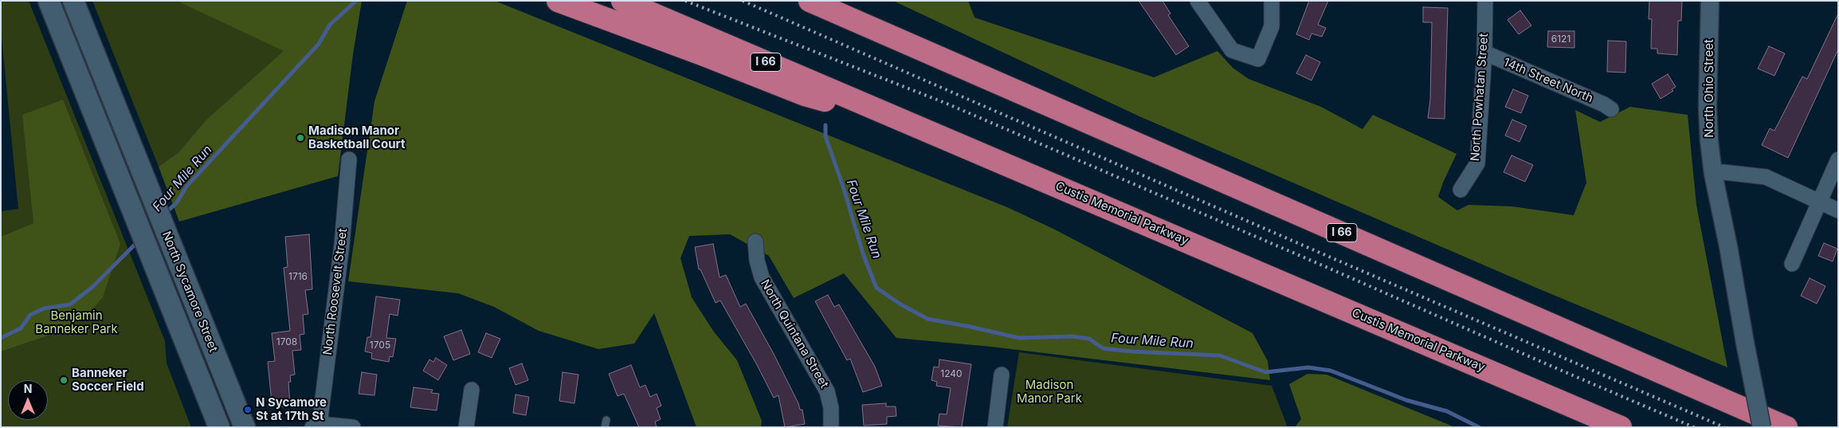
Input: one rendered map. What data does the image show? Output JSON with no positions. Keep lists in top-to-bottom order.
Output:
{
  "streets": {
    "highway": ["I 66", "Custis Memorial Parkway"],
    "main road": ["North Sycamore Street"],
    "street": [
      "14th Street North",
      "North Ohio Street",
      "North Powhatan Street",
      "North Roosevelt Street",
      "North Quintana Street"
    ]
  },
  "crossings": [
    ["14th Street North", "North Powhatan Street"]
  ],
  "water": ["Four Mile Run"],
  "parks": ["Benjamin Banneker Park", "Madison Manor Park"],
  "places": ["Madison Manor Basketball Court", "Banneker Soccer Field", "N Sycamore St at 17th St"],
  "house_numbers": [
    "6121",
    "1716",
    "1708",
    "1705",
    "1240"
  ],
  "north": "top"
}
